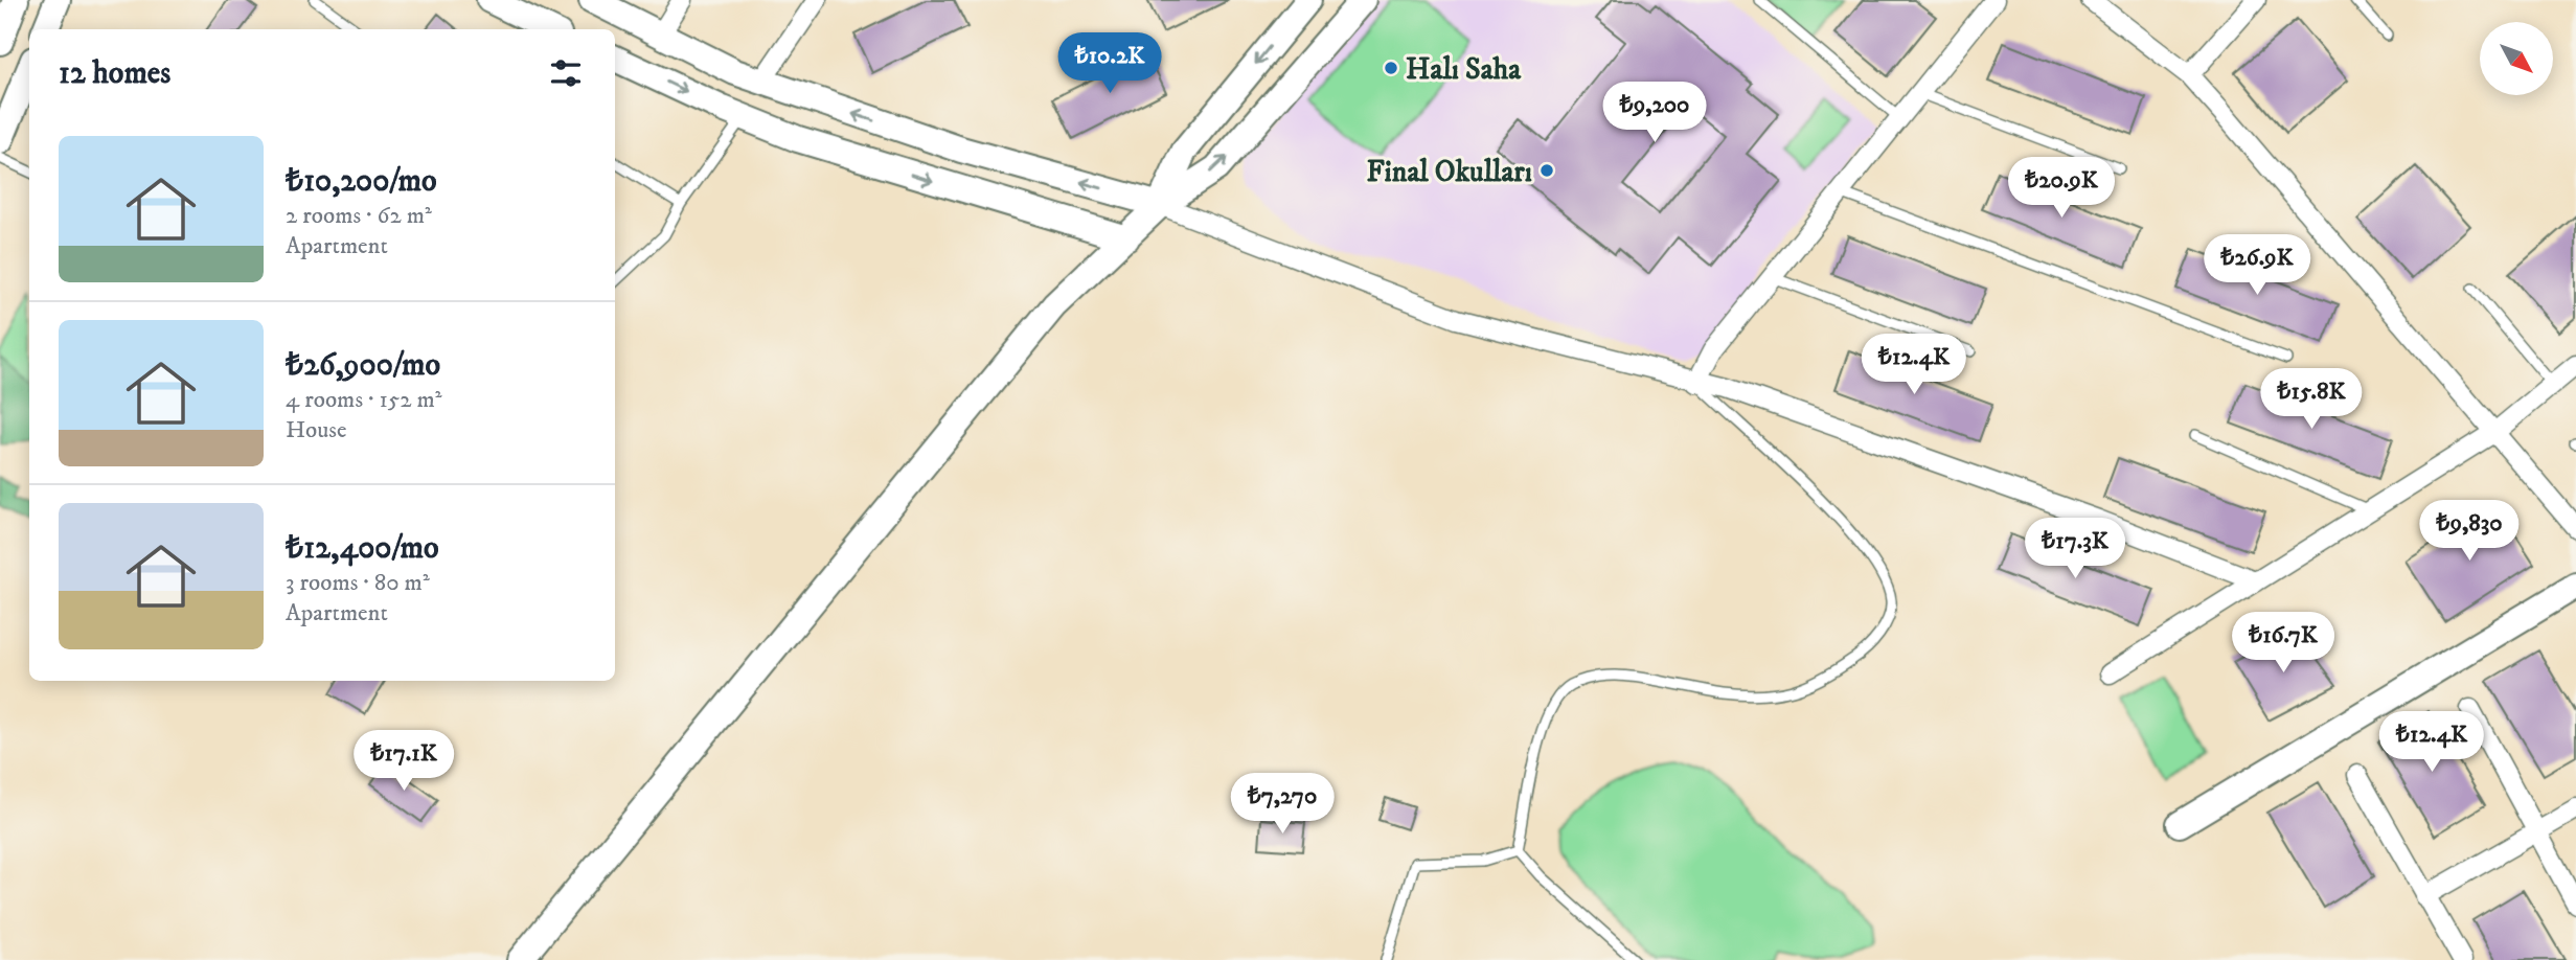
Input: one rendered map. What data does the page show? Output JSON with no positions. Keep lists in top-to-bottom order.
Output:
{
  "places": ["Halı Saha", "Final Okulları"],
  "north": "bottom right",
  "page": {
    "heading": "12 homes",
    "price": [
      "₺10.2K",
      "₺9,200",
      "₺20.9K",
      "₺26.9K",
      "₺12.4K",
      "₺15.8K",
      "₺9,830",
      "₺17.3K",
      "₺16.7K",
      "₺12.4K",
      "₺17.1K",
      "₺7,270"
    ],
    "list": [
      {
        "name": "₺10,200/mo",
        "note": "2 rooms · 62 m² · Apartment"
      },
      {
        "name": "₺26,900/mo",
        "note": "4 rooms · 152 m² · House"
      },
      {
        "name": "₺12,400/mo",
        "note": "3 rooms · 80 m² · Apartment"
      }
    ]
  }
}
